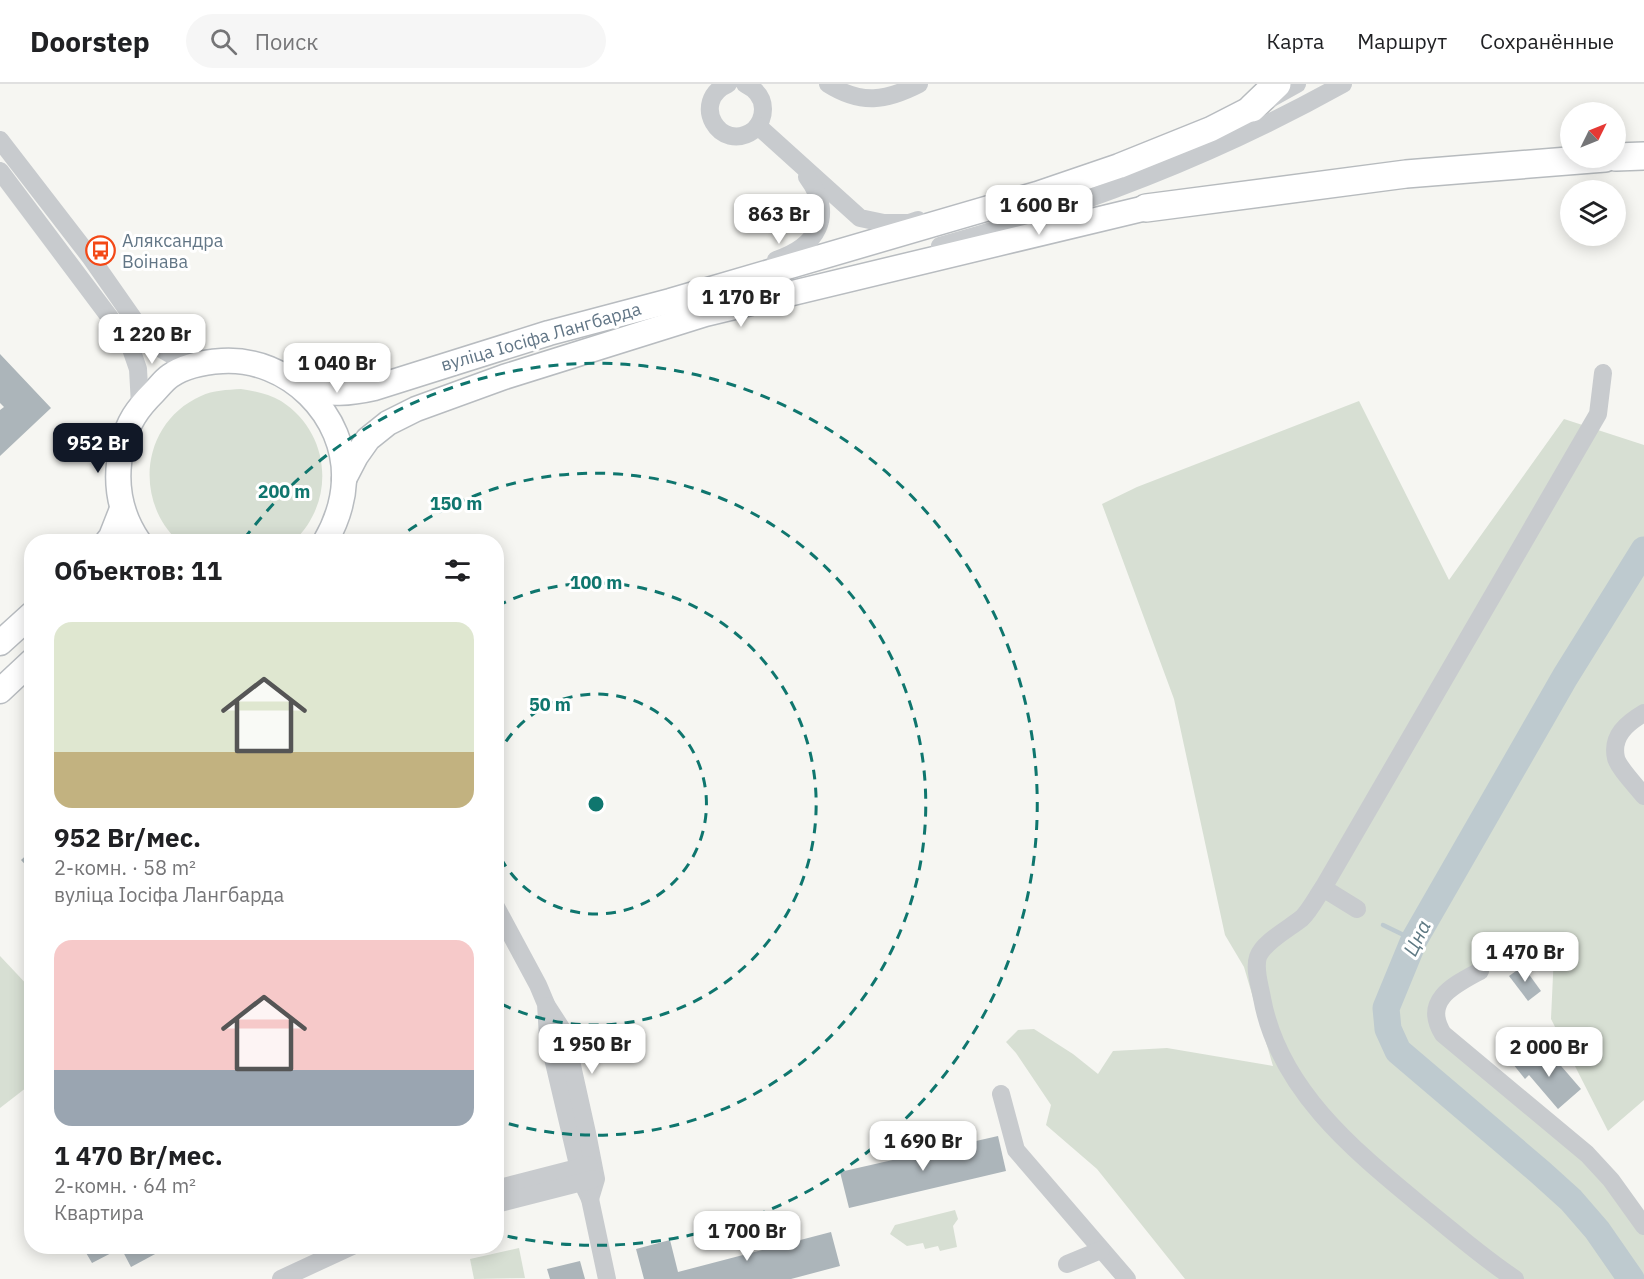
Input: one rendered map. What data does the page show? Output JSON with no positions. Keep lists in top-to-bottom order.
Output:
{
  "streets": {
    "main road": ["вуліца Іосіфа Лангбарда"]
  },
  "water": ["Цна"],
  "places": {
    "bus stop": ["Аляксандра Воінава"]
  },
  "north": "top right",
  "page": {
    "header": "Doorstep",
    "search": "Поиск",
    "nav": ["Карта", "Маршрут", "Сохранённые"],
    "price": [
      "1 600 Br",
      "863 Br",
      "1 170 Br",
      "1 220 Br",
      "1 040 Br",
      "952 Br",
      "1 470 Br",
      "1 950 Br",
      "2 000 Br",
      "1 690 Br",
      "1 700 Br"
    ],
    "heading": "Объектов: 11",
    "list": [
      {
        "name": "952 Br/мес.",
        "note": "2-комн. · 58 m² · вуліца Іосіфа Лангбарда"
      },
      {
        "name": "1 470 Br/мес.",
        "note": "2-комн. · 64 m² · Квартира"
      }
    ]
  },
  "rings": [
    "200 m",
    "150 m",
    "100 m",
    "50 m"
  ]
}
